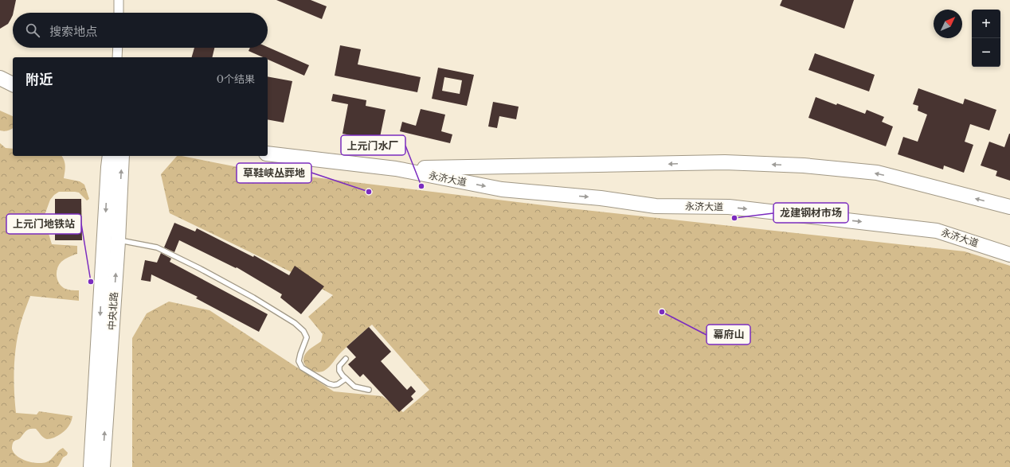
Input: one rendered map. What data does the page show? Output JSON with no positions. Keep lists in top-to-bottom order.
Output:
{
  "streets": {
    "main road": ["永济大道", "中央北路"]
  },
  "places": [
    "上元门水厂",
    "草鞋峡丛葬地",
    "龙建钢材市场",
    "上元门地铁站",
    "幕府山"
  ],
  "north": "top right",
  "page": {
    "map_buttons": ["+", "−"],
    "search": "搜索地点",
    "heading": ["附近", "0个结果"]
  }
}
